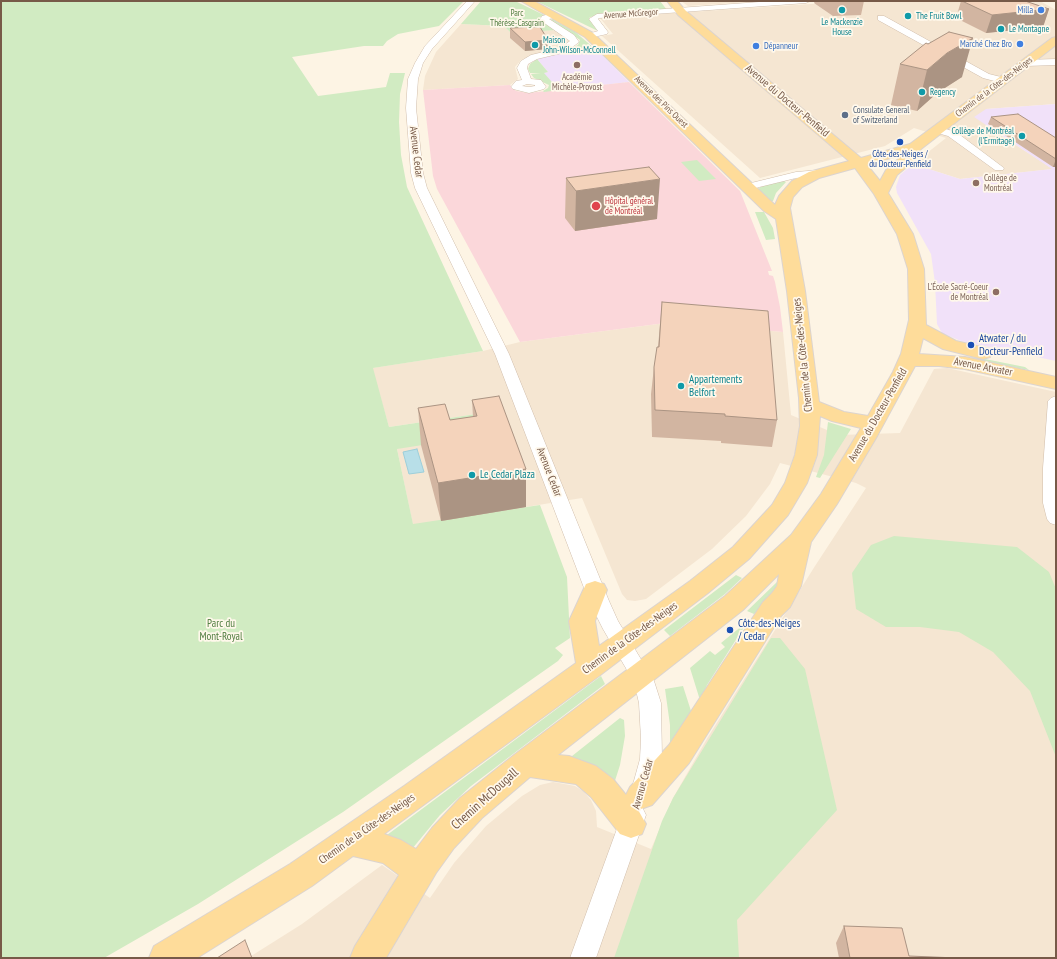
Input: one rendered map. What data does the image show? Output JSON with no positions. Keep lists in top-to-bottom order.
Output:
{
  "streets": {
    "main road": [
      "Chemin de la Côte-des-Neiges",
      "Avenue du Docteur-Penfield",
      "Avenue des Pins Ouest",
      "Avenue Atwater",
      "Chemin McDougall"
    ],
    "street": ["Avenue McGregor", "Avenue Cedar"]
  },
  "crossings": [
    ["Avenue McGregor", "Avenue du Docteur-Penfield"],
    ["Avenue McGregor", "Avenue des Pins Ouest"],
    ["Chemin de la Côte-des-Neiges", "Avenue du Docteur-Penfield"],
    ["Chemin de la Côte-des-Neiges", "Avenue des Pins Ouest"],
    ["Chemin de la Côte-des-Neiges", "Avenue Cedar"],
    ["Avenue du Docteur-Penfield", "Avenue Cedar"],
    ["Avenue du Docteur-Penfield", "Avenue Atwater"],
    ["Avenue du Docteur-Penfield", "Chemin McDougall"],
    ["Avenue Cedar", "Chemin McDougall"]
  ],
  "parks": ["Parc Thérèse-Casgrain", "Parc du Mont-Royal"],
  "places": [
    "Le Mackenzie House",
    "Milla",
    "The Fruit Bowl",
    "Le Montagne",
    "Marché Chez Bro",
    "Maison John-Wilson-McConnell",
    "Dépanneur",
    "Académie Michèle-Provost",
    "Regency",
    "Consulate General of Switzerland",
    "Collège de Montréal (l'Ermitage)",
    "Côte-des-Neiges / du Docteur-Penfield",
    "Collège de Montréal",
    "Hôpital général de Montréal",
    "L'École Sacré-Coeur de Montréal",
    "Atwater / du Docteur-Penfield",
    "Appartements Belfort",
    "Le Cedar Plaza",
    "Côte-des-Neiges / Cedar"
  ]
}
